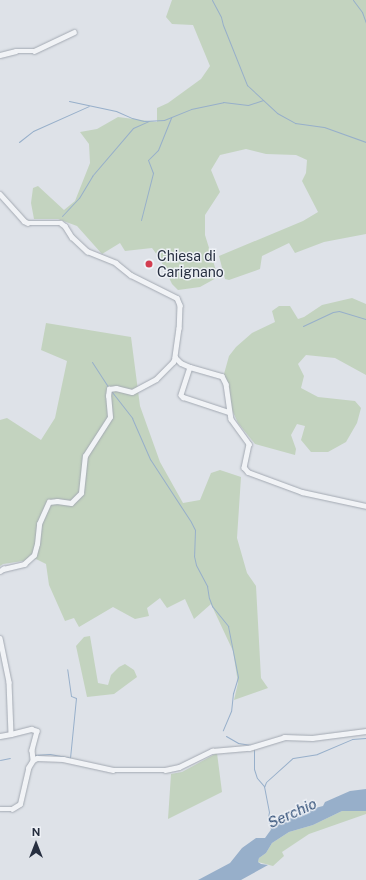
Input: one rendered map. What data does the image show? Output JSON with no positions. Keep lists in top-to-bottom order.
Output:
{
  "water": ["Serchio"],
  "places": ["Chiesa di Carignano"],
  "north": "top"
}
